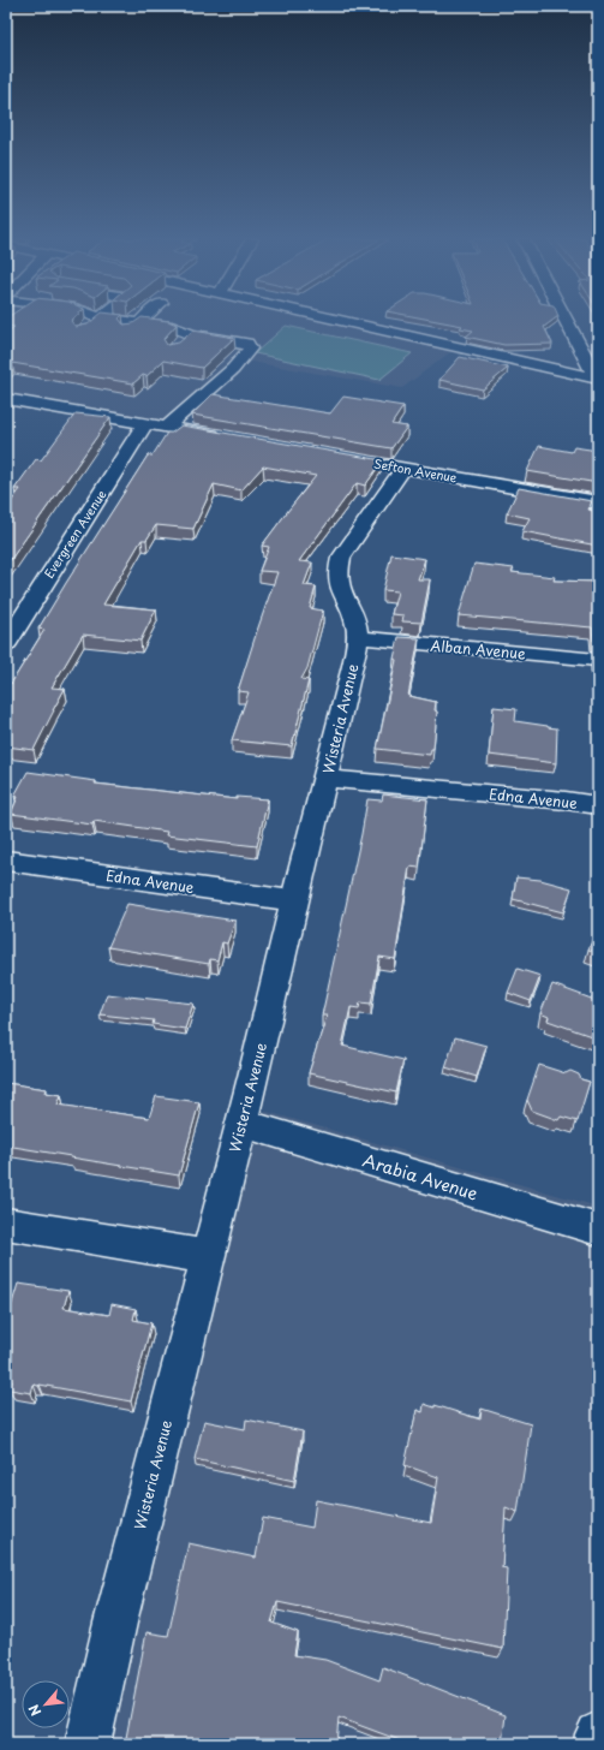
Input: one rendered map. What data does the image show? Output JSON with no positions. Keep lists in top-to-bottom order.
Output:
{
  "streets": {
    "street": [
      "Sefton Avenue",
      "Evergreen Avenue",
      "Alban Avenue",
      "Wisteria Avenue",
      "Edna Avenue",
      "Arabia Avenue"
    ]
  },
  "crossings": [
    ["Sefton Avenue", "Wisteria Avenue"],
    ["Alban Avenue", "Wisteria Avenue"],
    ["Wisteria Avenue", "Edna Avenue"],
    ["Wisteria Avenue", "Arabia Avenue"]
  ],
  "north": "bottom left"
}
